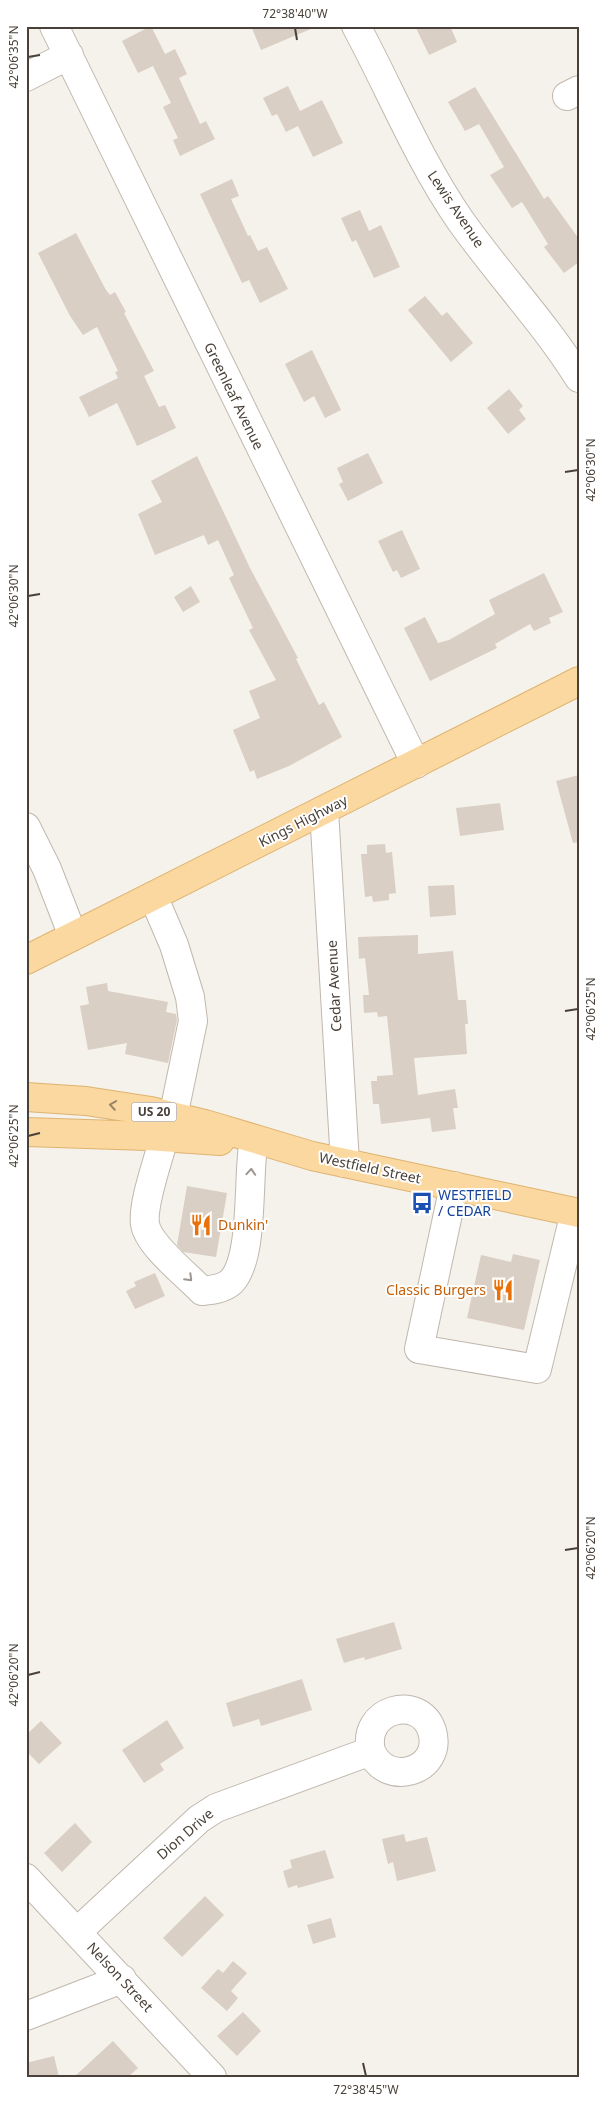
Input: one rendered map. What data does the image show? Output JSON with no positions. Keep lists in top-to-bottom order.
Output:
{
  "streets": {
    "main road": ["Kings Highway", "US 20", "Westfield Street"],
    "street": [
      "Lewis Avenue",
      "Greenleaf Avenue",
      "Cedar Avenue",
      "Dion Drive",
      "Nelson Street"
    ]
  },
  "crossings": [
    ["Greenleaf Avenue", "Kings Highway"],
    ["Kings Highway", "Cedar Avenue"],
    ["Cedar Avenue", "Westfield Street"],
    ["Dion Drive", "Nelson Street"]
  ],
  "places": {
    "bus stop": ["WESTFIELD / CEDAR"],
    "restaurant": ["Dunkin'", "Classic Burgers"]
  },
  "coordinates": [
    "72°38'40\"W",
    "42°06'35\"N",
    "42°06'30\"N",
    "42°06'25\"N",
    "42°06'20\"N",
    "72°38'45\"W"
  ]
}
